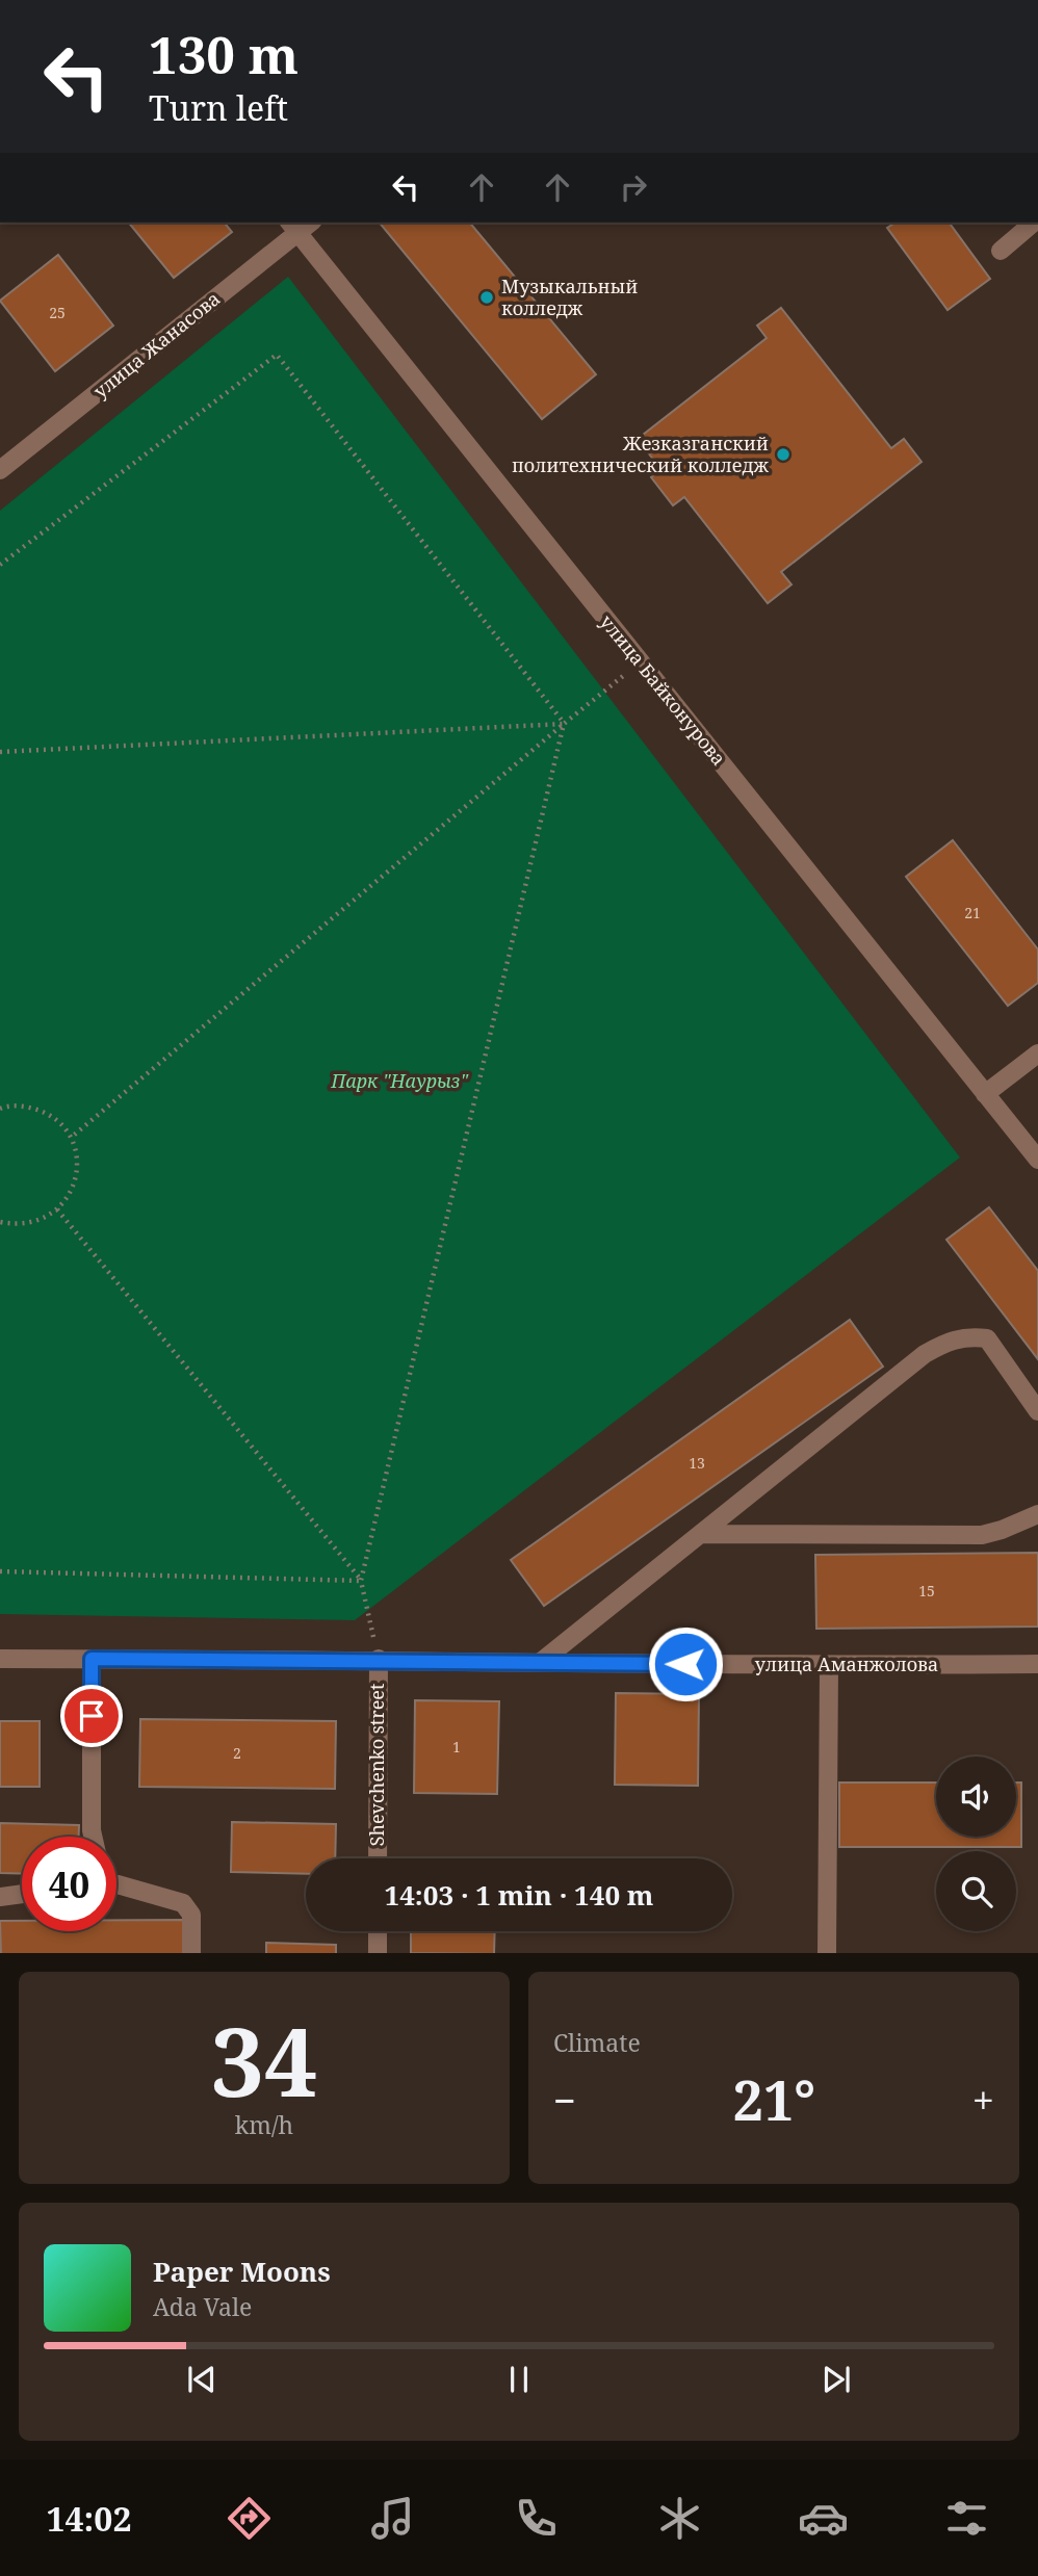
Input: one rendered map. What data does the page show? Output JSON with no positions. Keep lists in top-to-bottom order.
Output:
{
  "streets": {
    "street": [
      "улица Жанасова",
      "улица Байконурова",
      "улица Аманжолова",
      "Shevchenko street"
    ]
  },
  "crossings": [
    ["улица Жанасова", "улица Байконурова"],
    ["улица Аманжолова", "Shevchenko street"]
  ],
  "parks": ["Парк \"Наурыз\""],
  "places": ["Музыкальный колледж", "Жезказганский политехнический колледж"],
  "house_numbers": [
    "25",
    "21",
    "13",
    "15",
    "1",
    "2"
  ],
  "page": {
    "turn": ["130 m", "Turn left"],
    "limit": "40",
    "trip": "14:03 · 1 min · 140 m",
    "tile": [
      ["34", "km/h"],
      "Climate"
    ],
    "heat": ["−", "21°", "+"],
    "song": ["Paper Moons", "Ada Vale"],
    "tabs": "14:02"
  }
}
